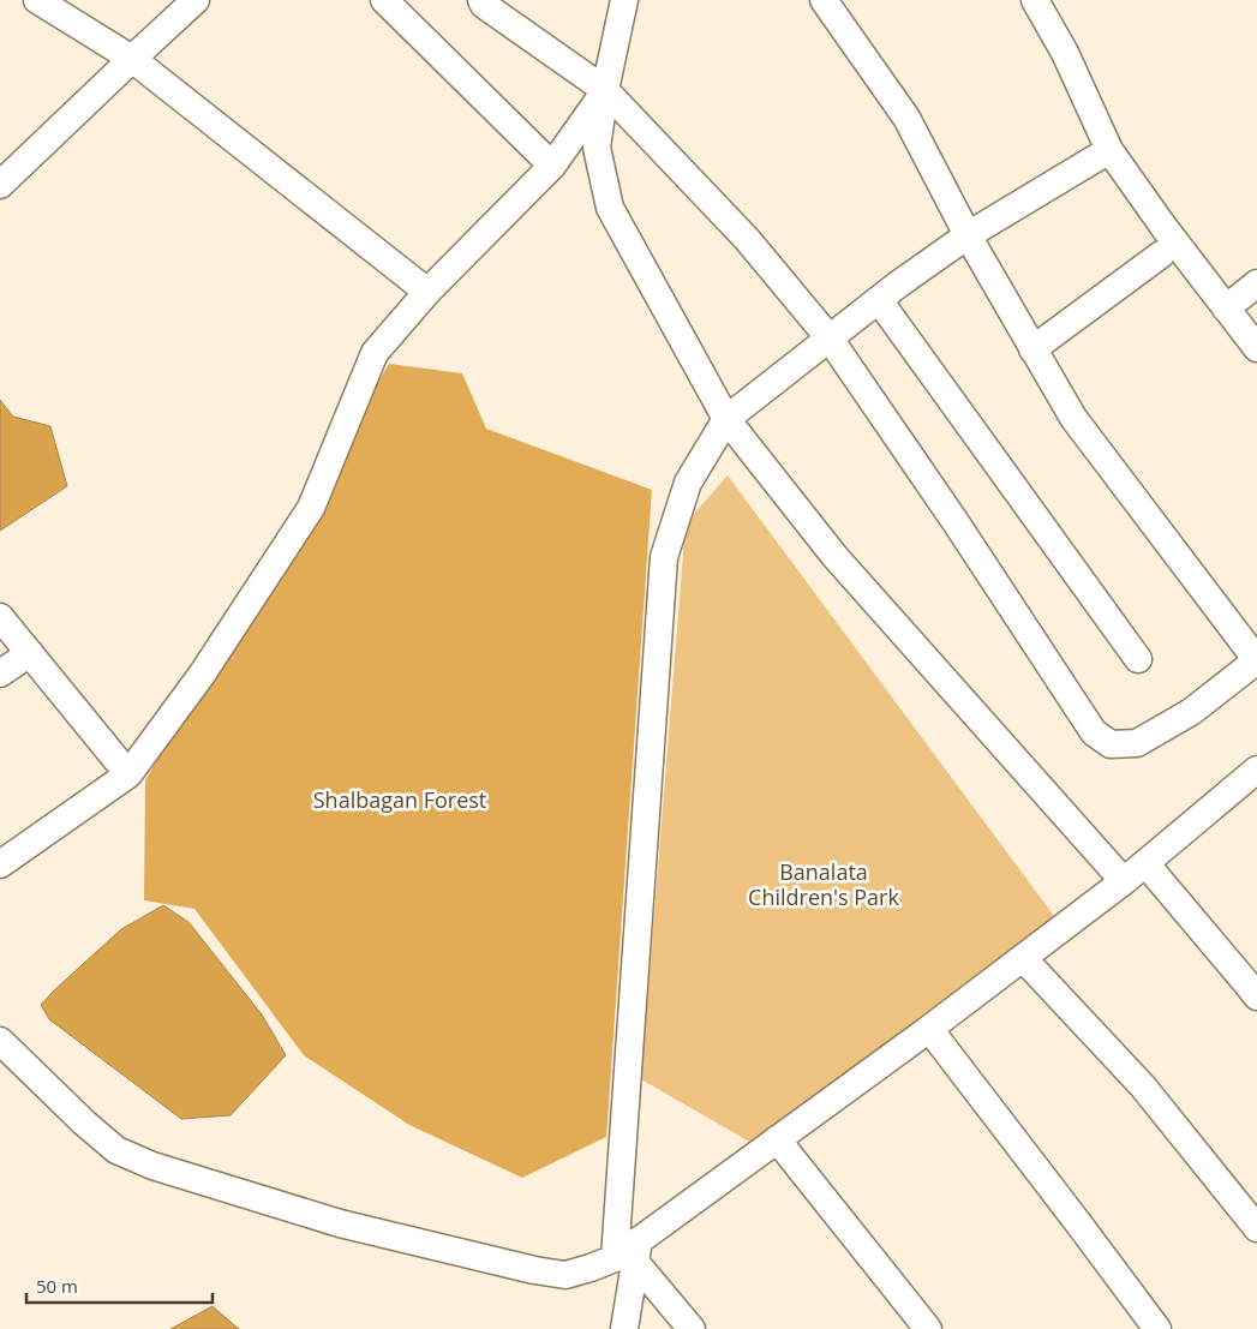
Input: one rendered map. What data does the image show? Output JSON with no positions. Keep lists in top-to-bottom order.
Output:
{
  "parks": ["Shalbagan Forest", "Banalata Children's Park"],
  "scale_bar": "50 m"
}
